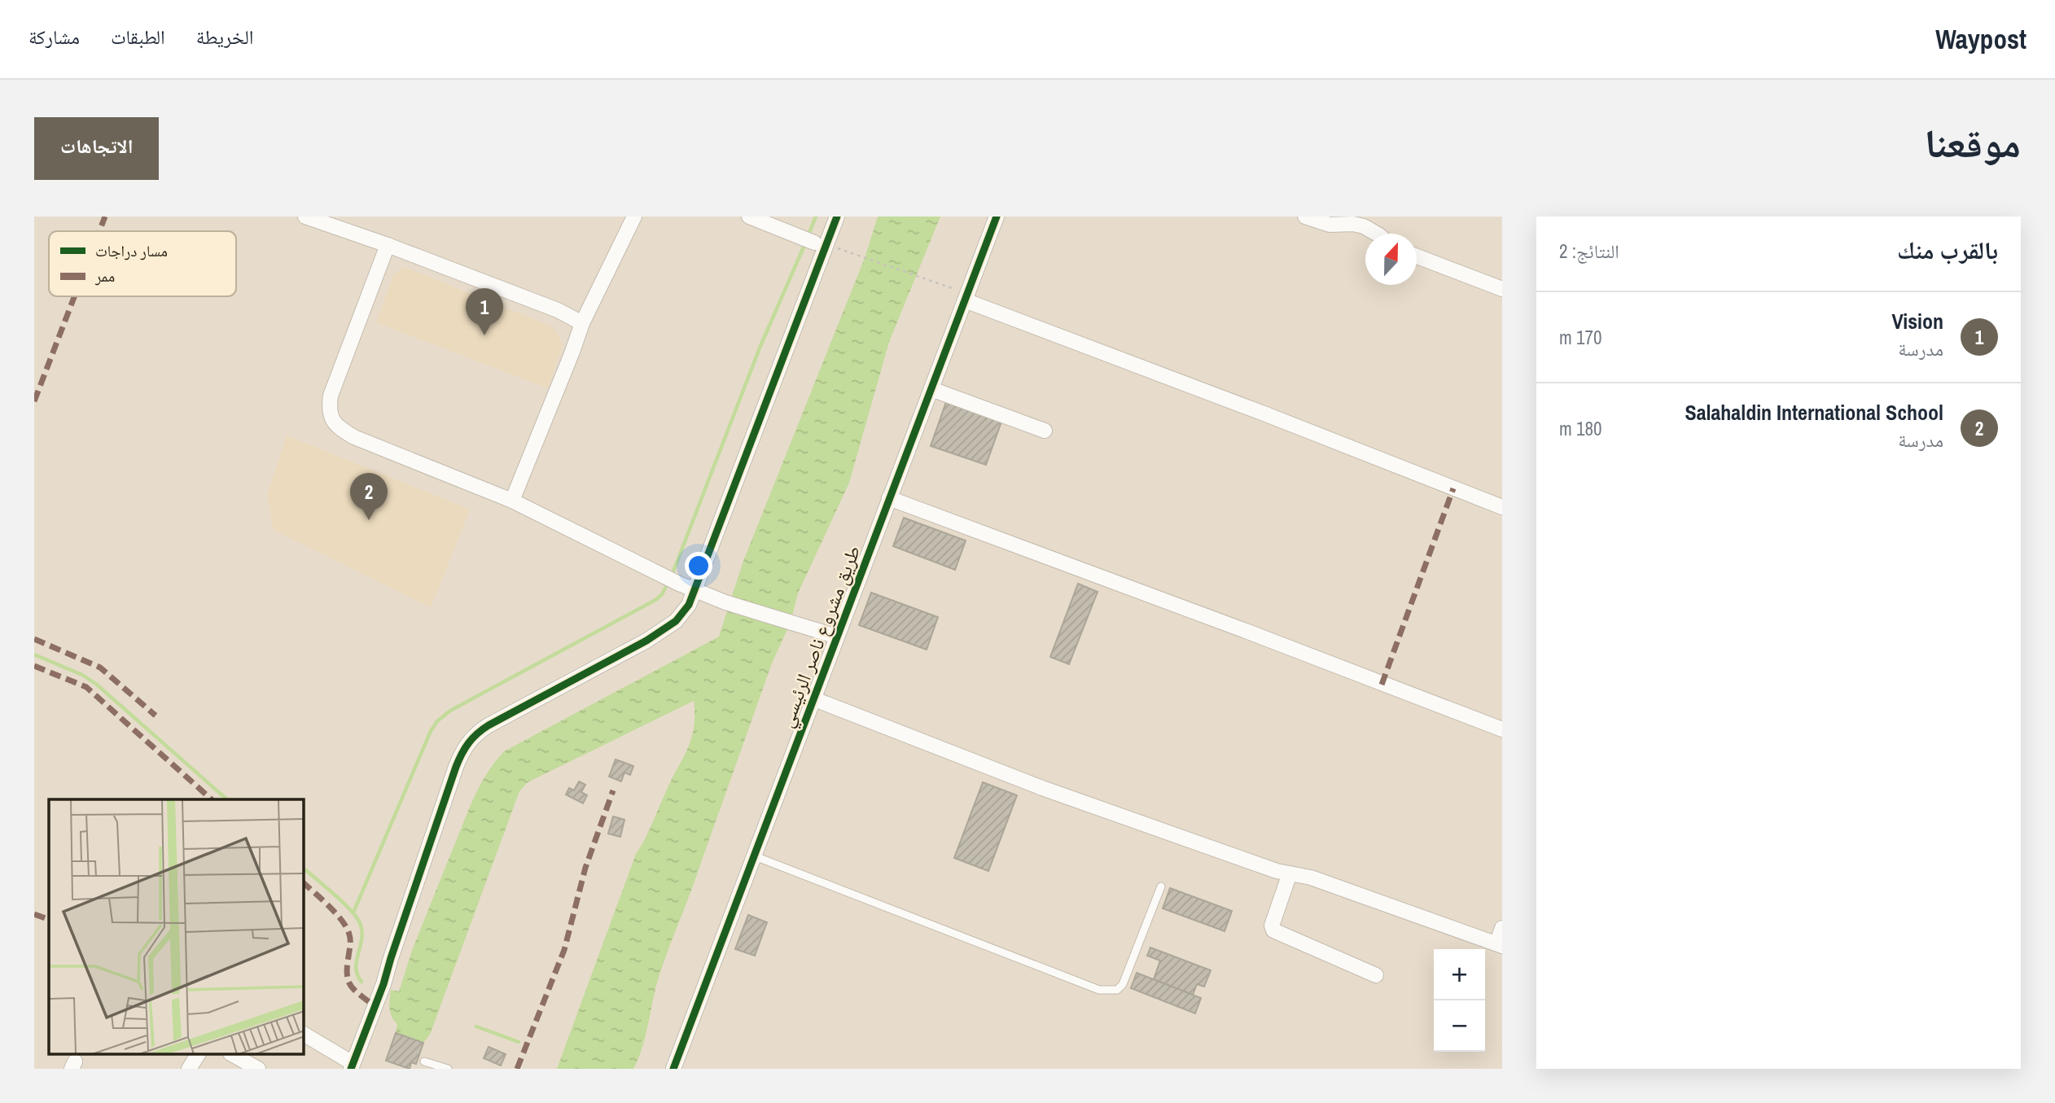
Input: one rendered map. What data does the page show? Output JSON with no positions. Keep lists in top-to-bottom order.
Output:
{
  "streets": {
    "street": ["طريق مشروع ناصر الرئيسي"]
  },
  "legend": ["مسار دراجات", "ممر"],
  "north": "top",
  "page": {
    "header": "Waypost",
    "nav": ["الخريطة", "الطبقات", "مشاركة"],
    "title": "موقعنا",
    "buttons": "الاتجاهات",
    "heading": ["بالقرب منك", "النتائج: 2"],
    "pins": ["1", "2"],
    "list": [
      {
        "mark": "1",
        "name": "Vision",
        "note": "مدرسة",
        "value": "170 m"
      },
      {
        "mark": "2",
        "name": "Salahaldin International School",
        "note": "مدرسة",
        "value": "180 m"
      }
    ],
    "map_buttons": ["+", "−"]
  }
}
